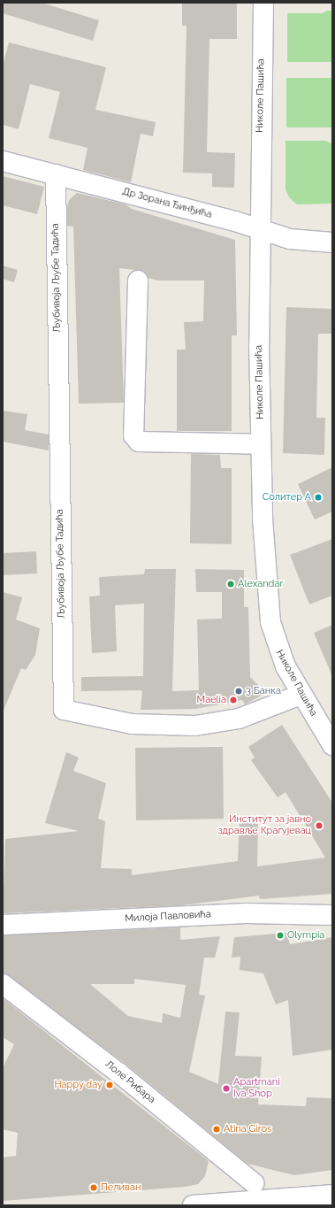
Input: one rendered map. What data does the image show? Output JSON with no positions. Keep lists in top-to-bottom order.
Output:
{
  "streets": {
    "street": [
      "Николе Пашића",
      "Др Зорана Ђинђића",
      "Љубивоја Љубе Тадића",
      "Милоја Павловића",
      "Лоле Рибара"
    ]
  },
  "crossings": [
    ["Николе Пашића", "Др Зорана Ђинђића"],
    ["Николе Пашића", "Љубивоја Љубе Тадића"],
    ["Др Зорана Ђинђића", "Љубивоја Љубе Тадића"]
  ],
  "places": [
    "Солитер А",
    "Alexandar",
    "3 Банка",
    "Maelia",
    "Институт за јавно здравље Крагујевац",
    "Olympia",
    "Happy day",
    "Apartmani Iva Shop",
    "Atina Giros",
    "Пеливан"
  ]
}
